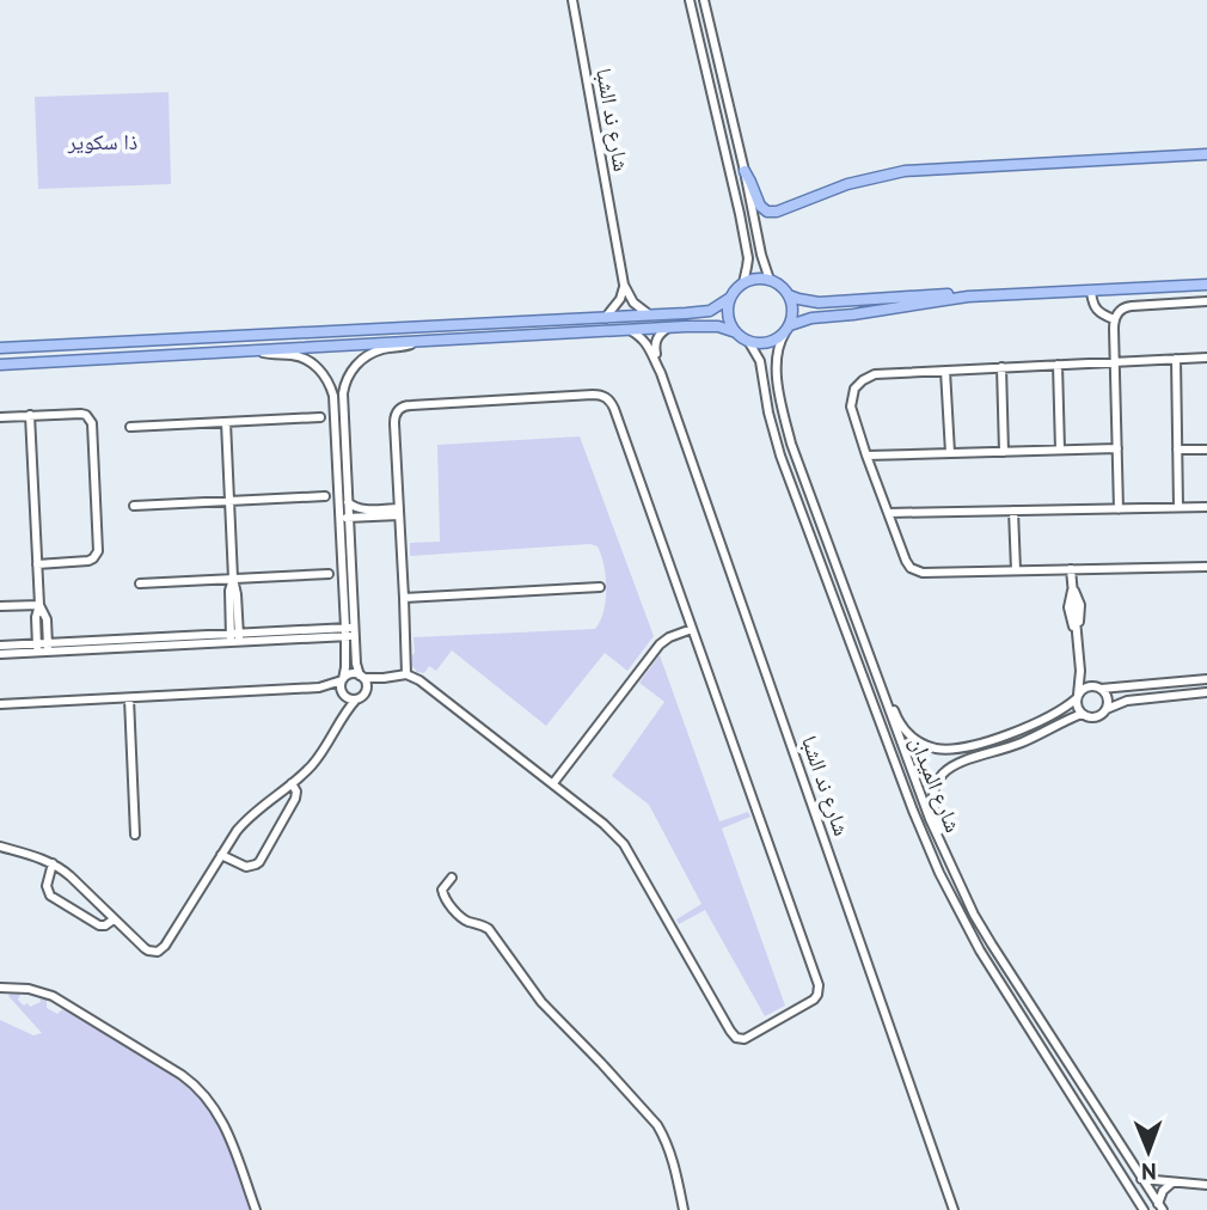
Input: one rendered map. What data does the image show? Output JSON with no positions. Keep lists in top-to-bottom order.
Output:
{
  "streets": {
    "street": ["شارع ند الشبا", "شارع الميدان"]
  },
  "parks": ["ذا سكوير"],
  "north": "bottom"
}
